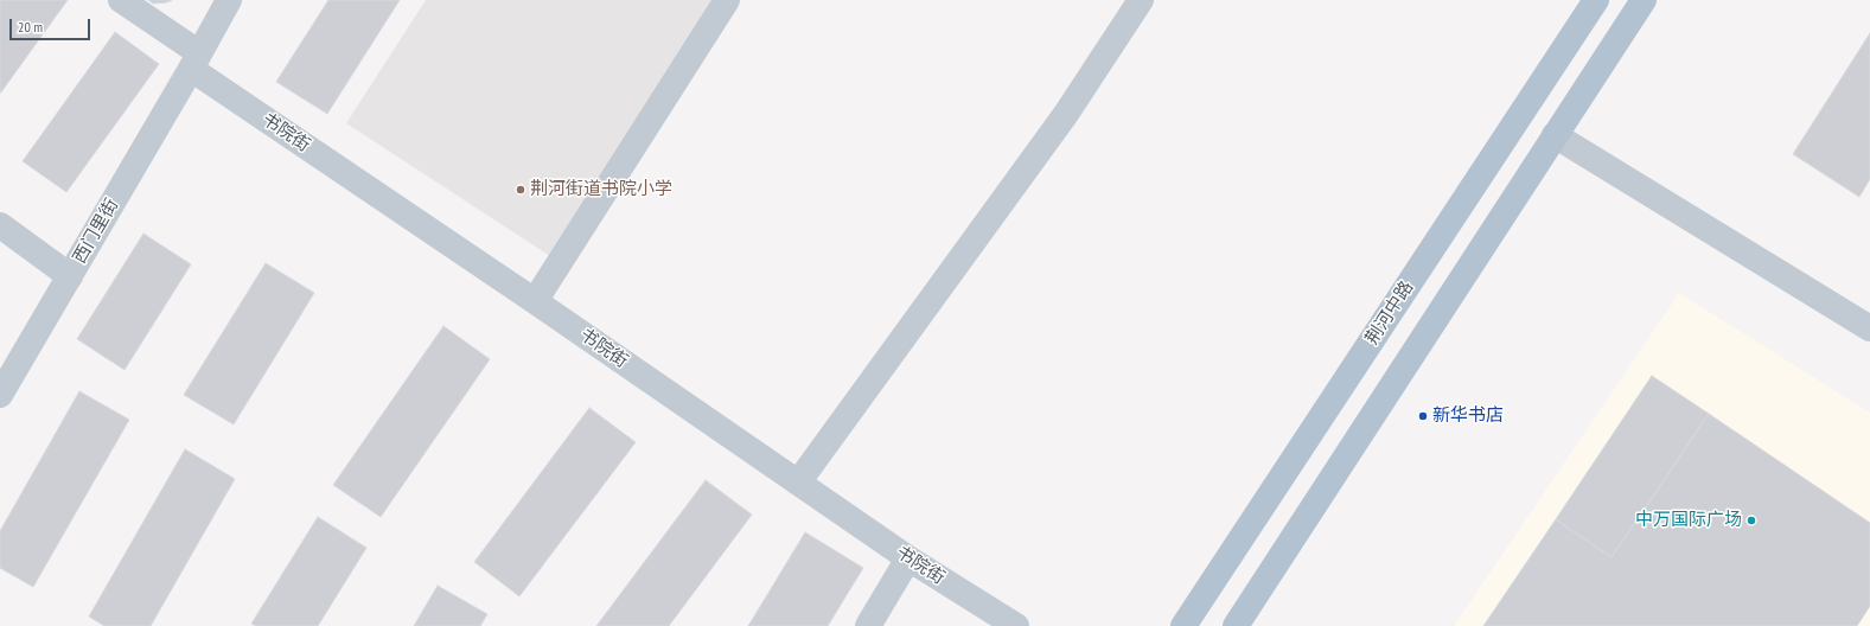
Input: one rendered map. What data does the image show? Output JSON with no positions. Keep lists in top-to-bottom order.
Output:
{
  "streets": {
    "main road": ["荆河中路"],
    "street": ["书院街", "西门里街"]
  },
  "crossings": [
    ["书院街", "西门里街"]
  ],
  "places": ["荆河街道书院小学", "新华书店", "中万国际广场"],
  "scale_bar": "20 m"
}
